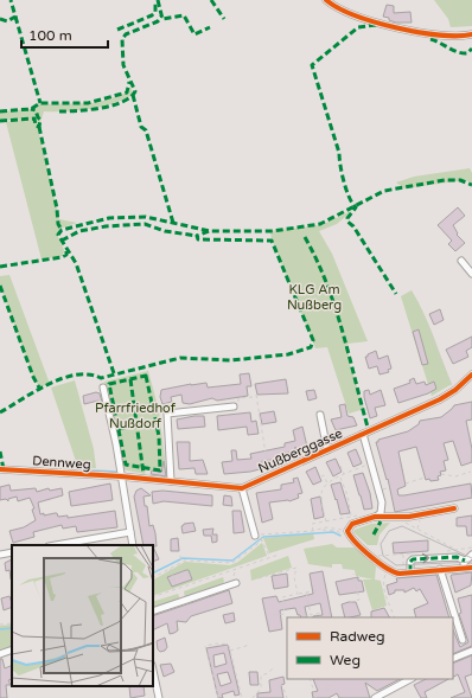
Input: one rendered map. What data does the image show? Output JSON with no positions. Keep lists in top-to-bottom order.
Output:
{
  "streets": {
    "street": ["Nußberggasse", "Dennweg"]
  },
  "crossings": [
    ["Nußberggasse", "Dennweg"]
  ],
  "parks": ["KLG Am Nußberg", "Pfarrfriedhof Nußdorf"],
  "legend": ["Radweg", "Weg"],
  "scale_bar": "100 m"
}
